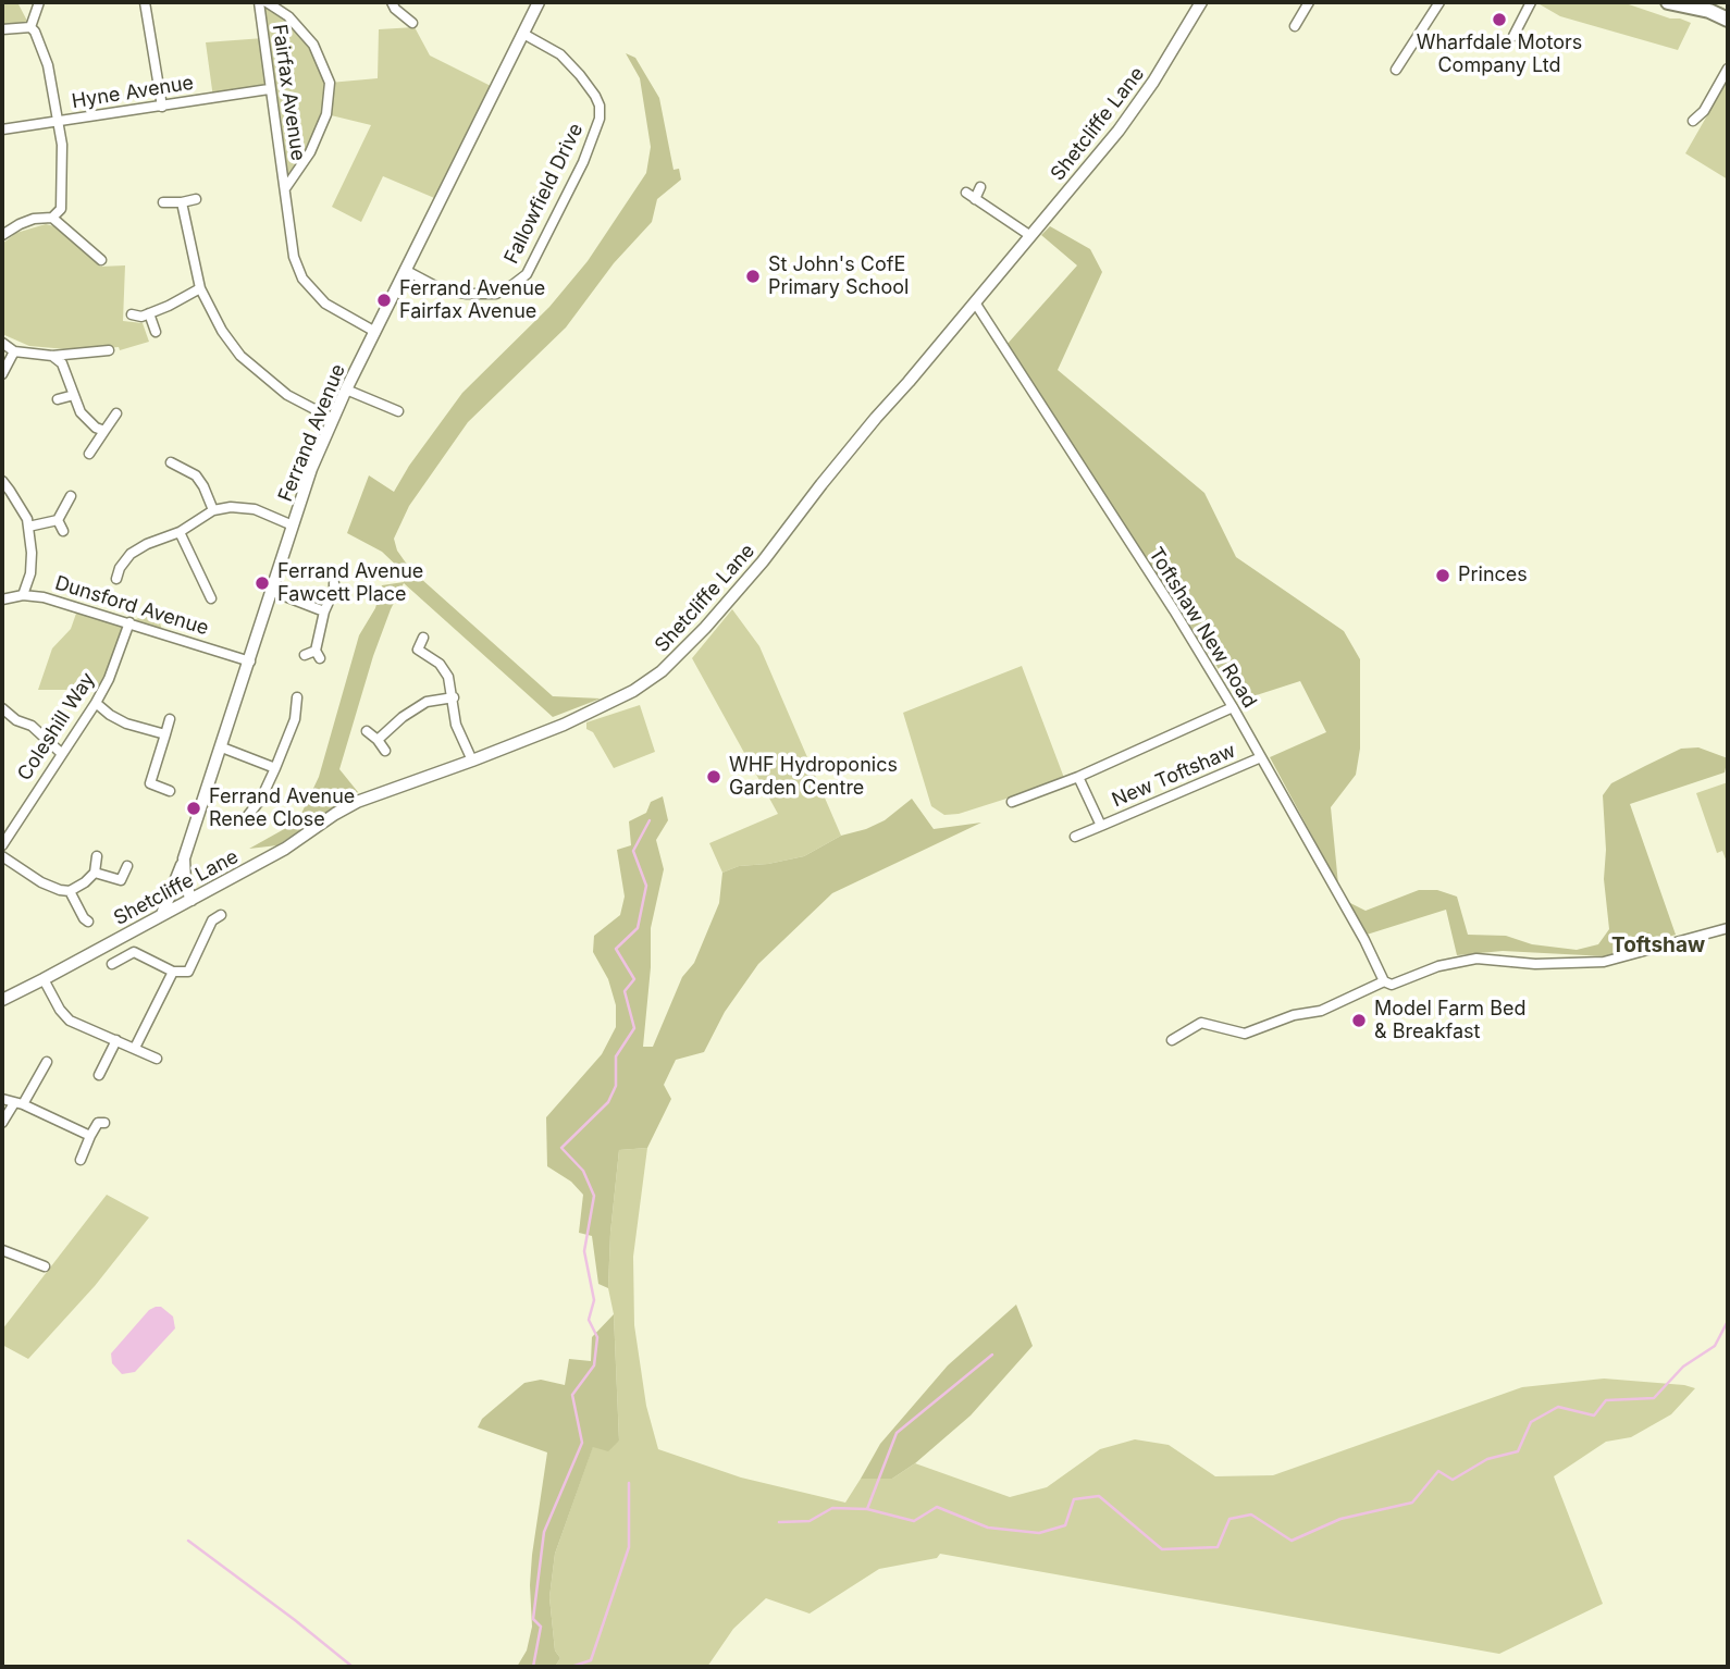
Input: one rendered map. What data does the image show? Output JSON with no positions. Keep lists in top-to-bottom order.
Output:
{
  "streets": {
    "street": [
      "Hyne Avenue",
      "Fairfax Avenue",
      "Shetcliffe Lane",
      "Fallowfield Drive",
      "Ferrand Avenue",
      "Dunsford Avenue",
      "Toftshaw New Road",
      "Coleshill Way",
      "New Toftshaw"
    ]
  },
  "crossings": [
    ["Hyne Avenue", "Fairfax Avenue"],
    ["Fairfax Avenue", "Ferrand Avenue"],
    ["Shetcliffe Lane", "Ferrand Avenue"],
    ["Shetcliffe Lane", "Toftshaw New Road"],
    ["Fallowfield Drive", "Ferrand Avenue"],
    ["Ferrand Avenue", "Dunsford Avenue"],
    ["Dunsford Avenue", "Coleshill Way"],
    ["Toftshaw New Road", "New Toftshaw"]
  ],
  "districts": ["Toftshaw"],
  "places": [
    "Wharfdale Motors Company Ltd",
    "St John's CofE Primary School",
    "Ferrand Avenue Fairfax Avenue",
    "Princes",
    "Ferrand Avenue Fawcett Place",
    "WHF Hydroponics Garden Centre",
    "Ferrand Avenue Renee Close",
    "Model Farm Bed & Breakfast"
  ]
}
